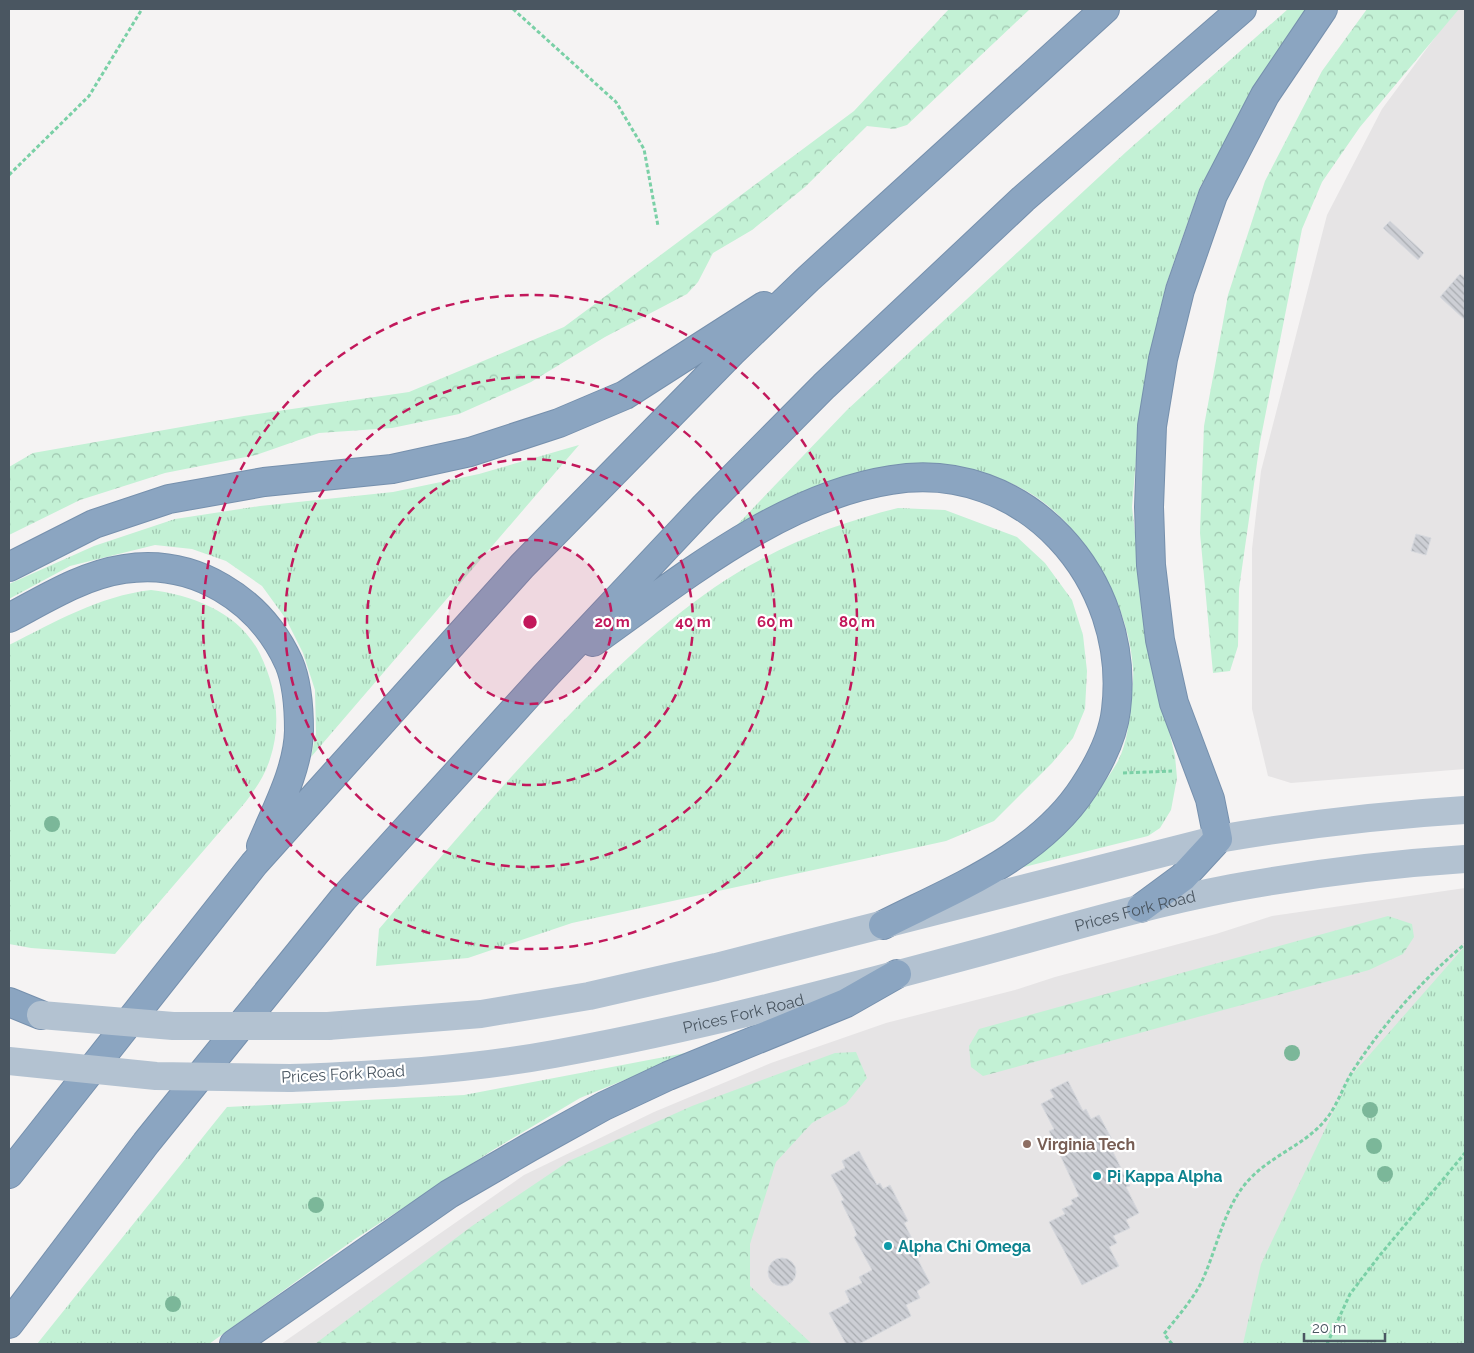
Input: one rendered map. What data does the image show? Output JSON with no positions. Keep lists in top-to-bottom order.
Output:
{
  "streets": {
    "main road": ["Prices Fork Road"]
  },
  "places": ["Virginia Tech", "Pi Kappa Alpha", "Alpha Chi Omega"],
  "scale_bar": "20 m",
  "rings": [
    "20 m",
    "40 m",
    "60 m",
    "80 m"
  ]
}
